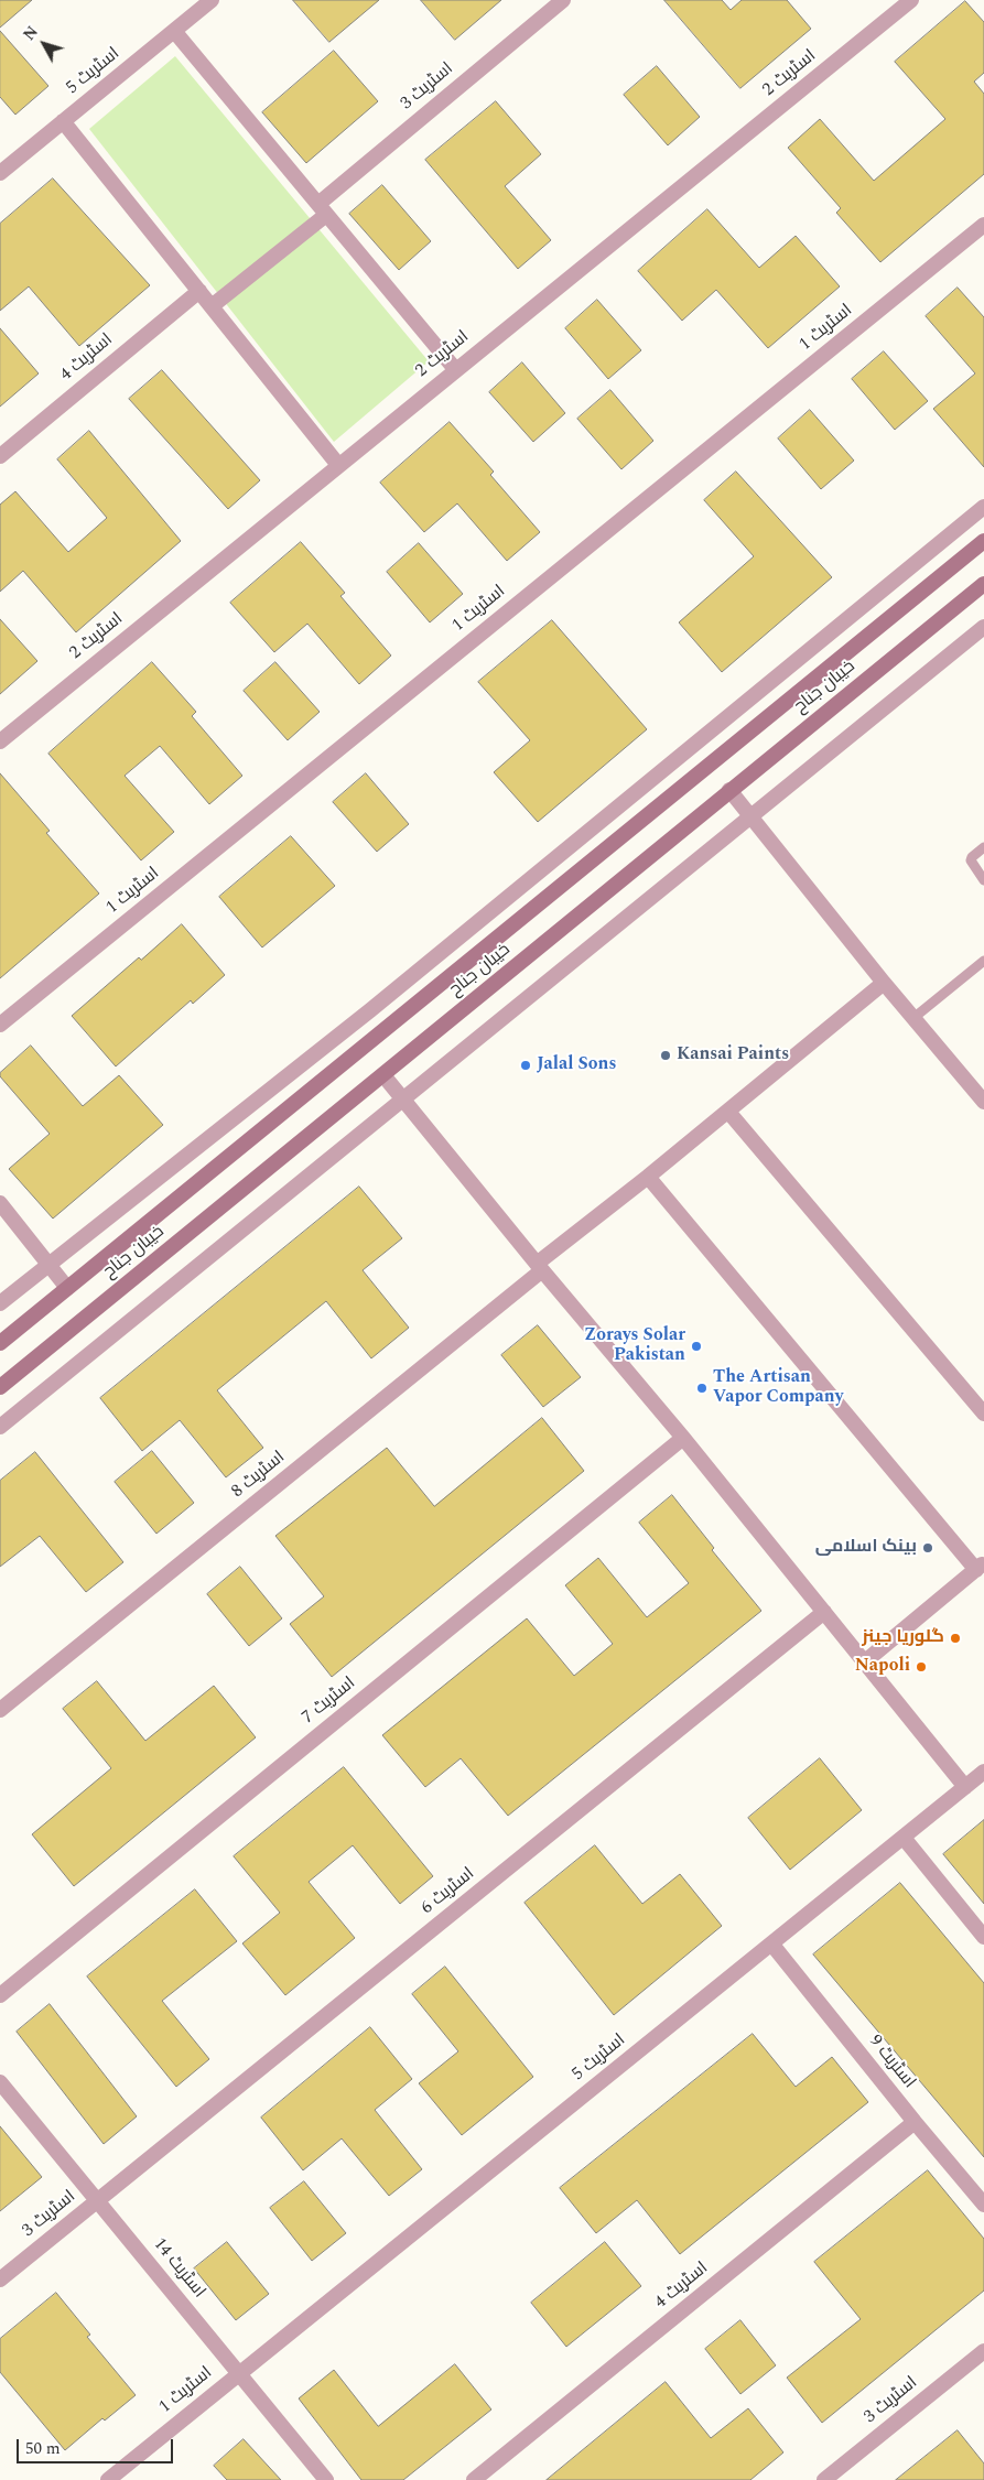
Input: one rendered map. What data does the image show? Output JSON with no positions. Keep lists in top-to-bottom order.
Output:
{
  "streets": {
    "main road": ["خیبان جناح"],
    "street": [
      "اسٹریٹ 5",
      "اسٹریٹ 2",
      "اسٹریٹ 3",
      "اسٹریٹ 1",
      "اسٹریٹ 4",
      "اسٹریٹ 8",
      "اسٹریٹ 7",
      "اسٹریٹ 6",
      "اسٹریٹ 9",
      "اسٹریٹ 14"
    ]
  },
  "crossings": [
    ["اسٹریٹ 5", "اسٹریٹ 1"],
    ["اسٹریٹ 5", "اسٹریٹ 9"],
    ["اسٹریٹ 5", "اسٹریٹ 14"],
    ["اسٹریٹ 3", "اسٹریٹ 6"],
    ["اسٹریٹ 3", "اسٹریٹ 14"],
    ["اسٹریٹ 1", "اسٹریٹ 14"],
    ["اسٹریٹ 4", "اسٹریٹ 9"],
    ["اسٹریٹ 6", "اسٹریٹ 14"]
  ],
  "places": [
    "Kansai Paints",
    "Jalal Sons",
    "Zorays Solar Pakistan",
    "The Artisan Vapor Company",
    "بینک اسلامی",
    "گلوریا جینز",
    "Napoli"
  ],
  "scale_bar": "50 m",
  "north": "top left"
}
